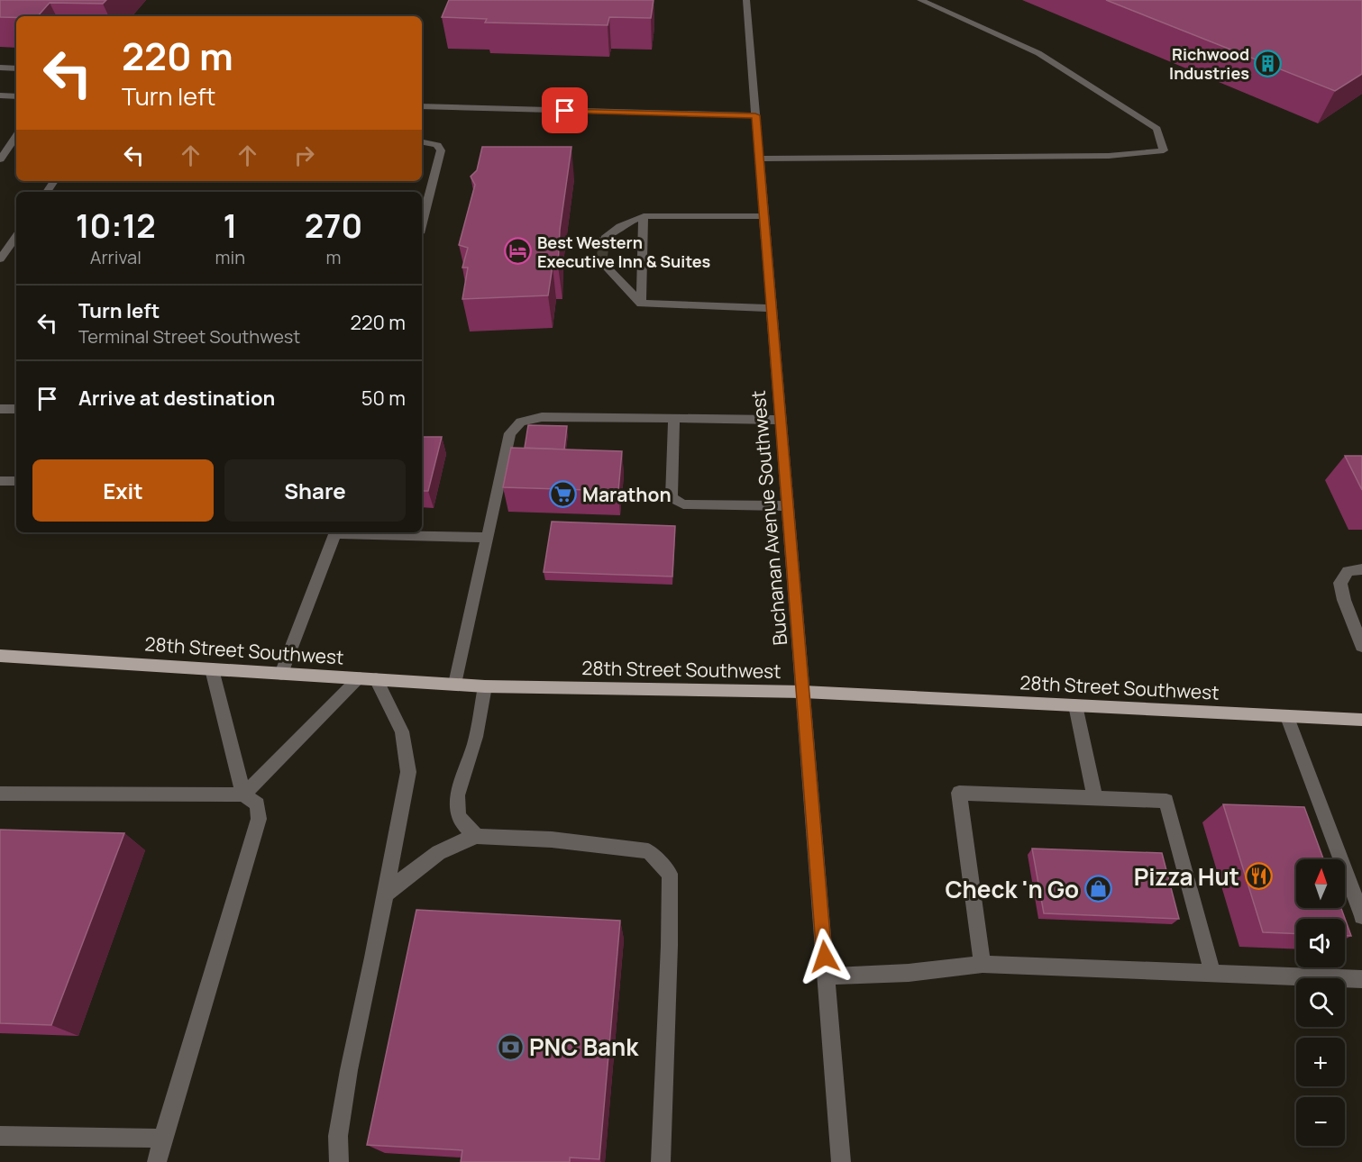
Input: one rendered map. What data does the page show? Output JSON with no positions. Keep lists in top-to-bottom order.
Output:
{
  "streets": {
    "main road": ["28th Street Southwest"],
    "street": ["Buchanan Avenue Southwest"]
  },
  "crossings": [
    ["Buchanan Avenue Southwest", "28th Street Southwest"]
  ],
  "places": {
    "building": ["Richwood Industries"],
    "hotel": ["Best Western Executive Inn & Suites"],
    "supermarket": ["Marathon"],
    "restaurant": ["Pizza Hut"],
    "shop": ["Check 'n Go"],
    "bank": ["PNC Bank"]
  },
  "north": "top",
  "page": {
    "turn": ["220 m", "Turn left"],
    "eta": [
      "10:12",
      "Arrival",
      "1",
      "min",
      "270",
      "m"
    ],
    "list": [
      {
        "name": "Turn left",
        "note": "Terminal Street Southwest",
        "value": "220 m"
      },
      {
        "name": "Arrive at destination",
        "value": "50 m"
      }
    ],
    "buttons": ["Exit", "Share"],
    "map_buttons": ["+", "−"]
  }
}
